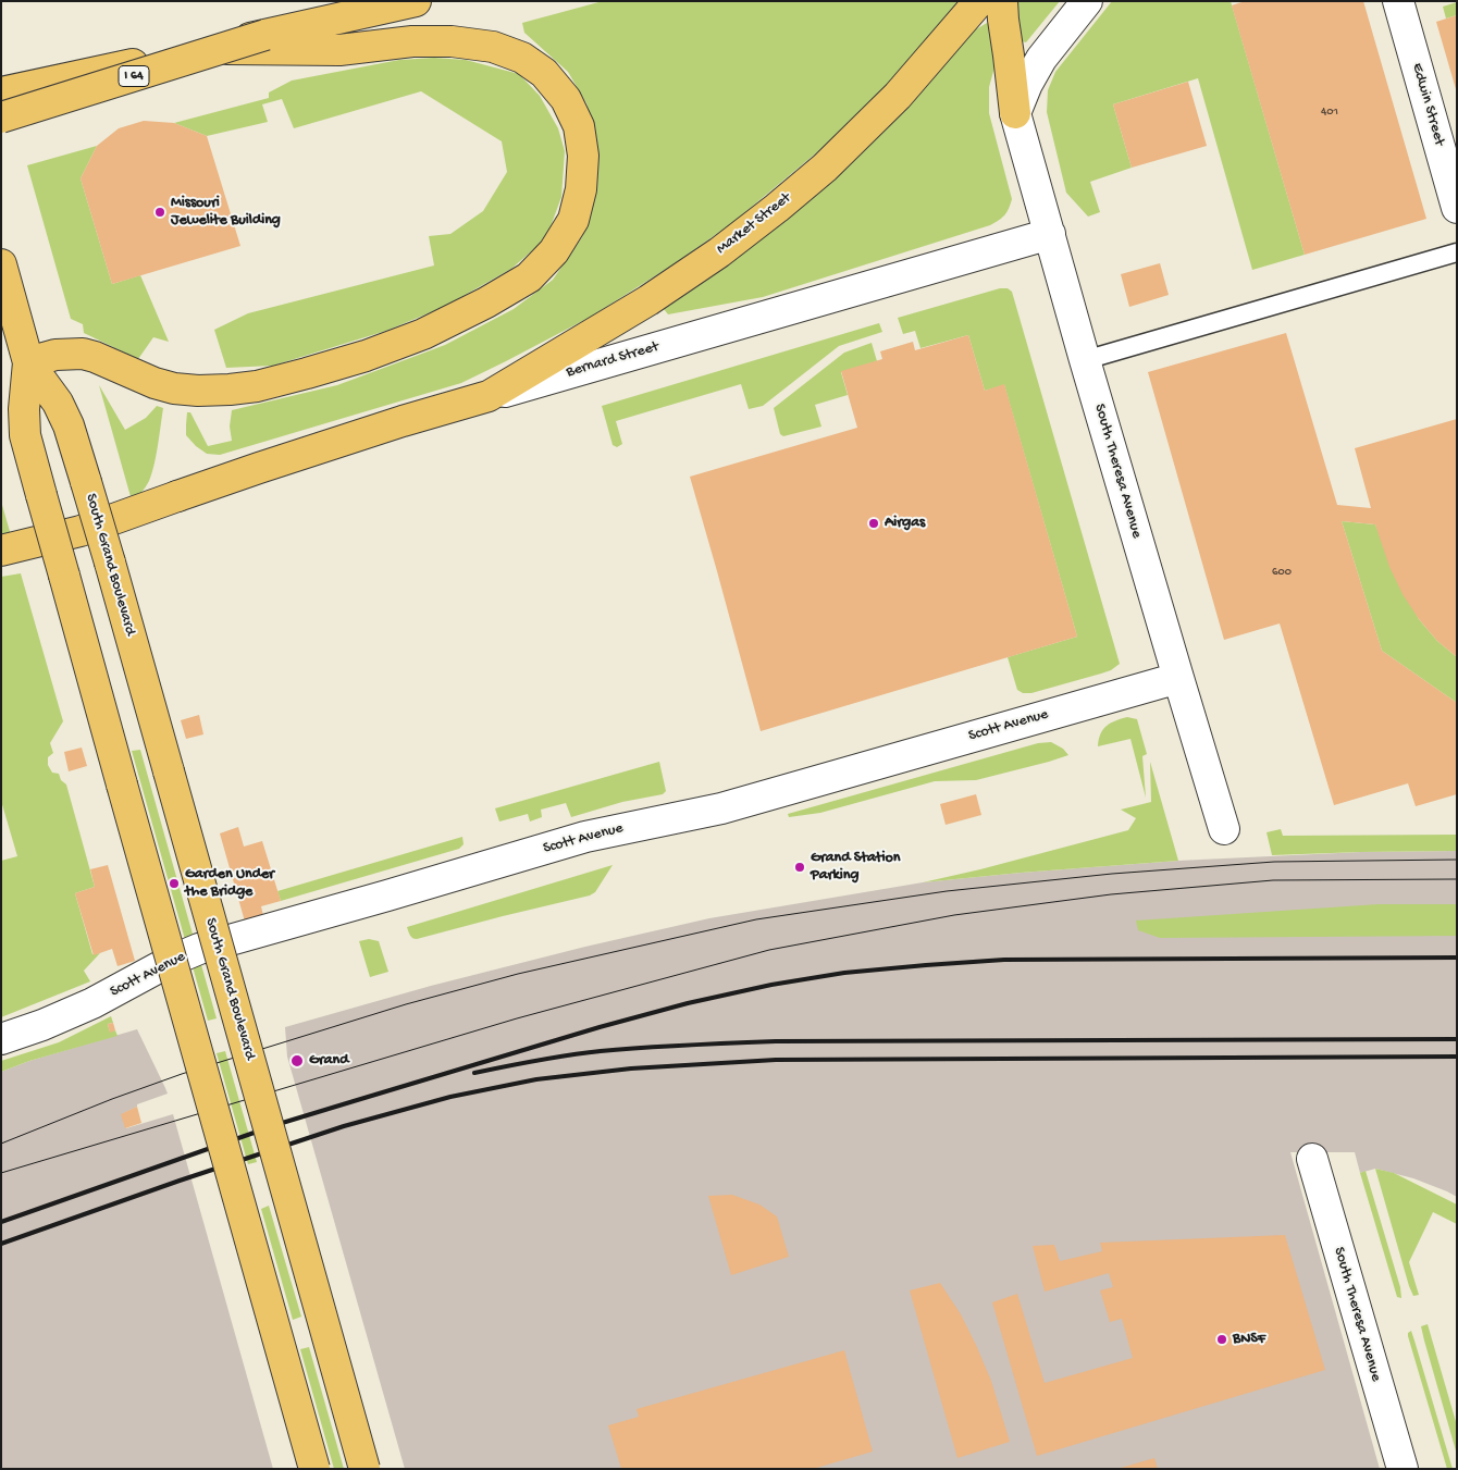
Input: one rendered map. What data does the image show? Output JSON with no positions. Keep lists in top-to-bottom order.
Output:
{
  "streets": {
    "main road": [
      "I 64",
      "Market Street",
      "Bernard Street",
      "South Grand Boulevard"
    ],
    "street": ["Edwin Street", "South Theresa Avenue", "Scott Avenue"]
  },
  "crossings": [
    ["Market Street", "Bernard Street"],
    ["Bernard Street", "South Theresa Avenue"],
    ["South Theresa Avenue", "Scott Avenue"]
  ],
  "places": [
    "Missouri Jewelite Building",
    "Airgas",
    "Grand Station Parking",
    "Garden Under the Bridge",
    "Grand",
    "BNSF"
  ],
  "house_numbers": ["401", "600"]
}
